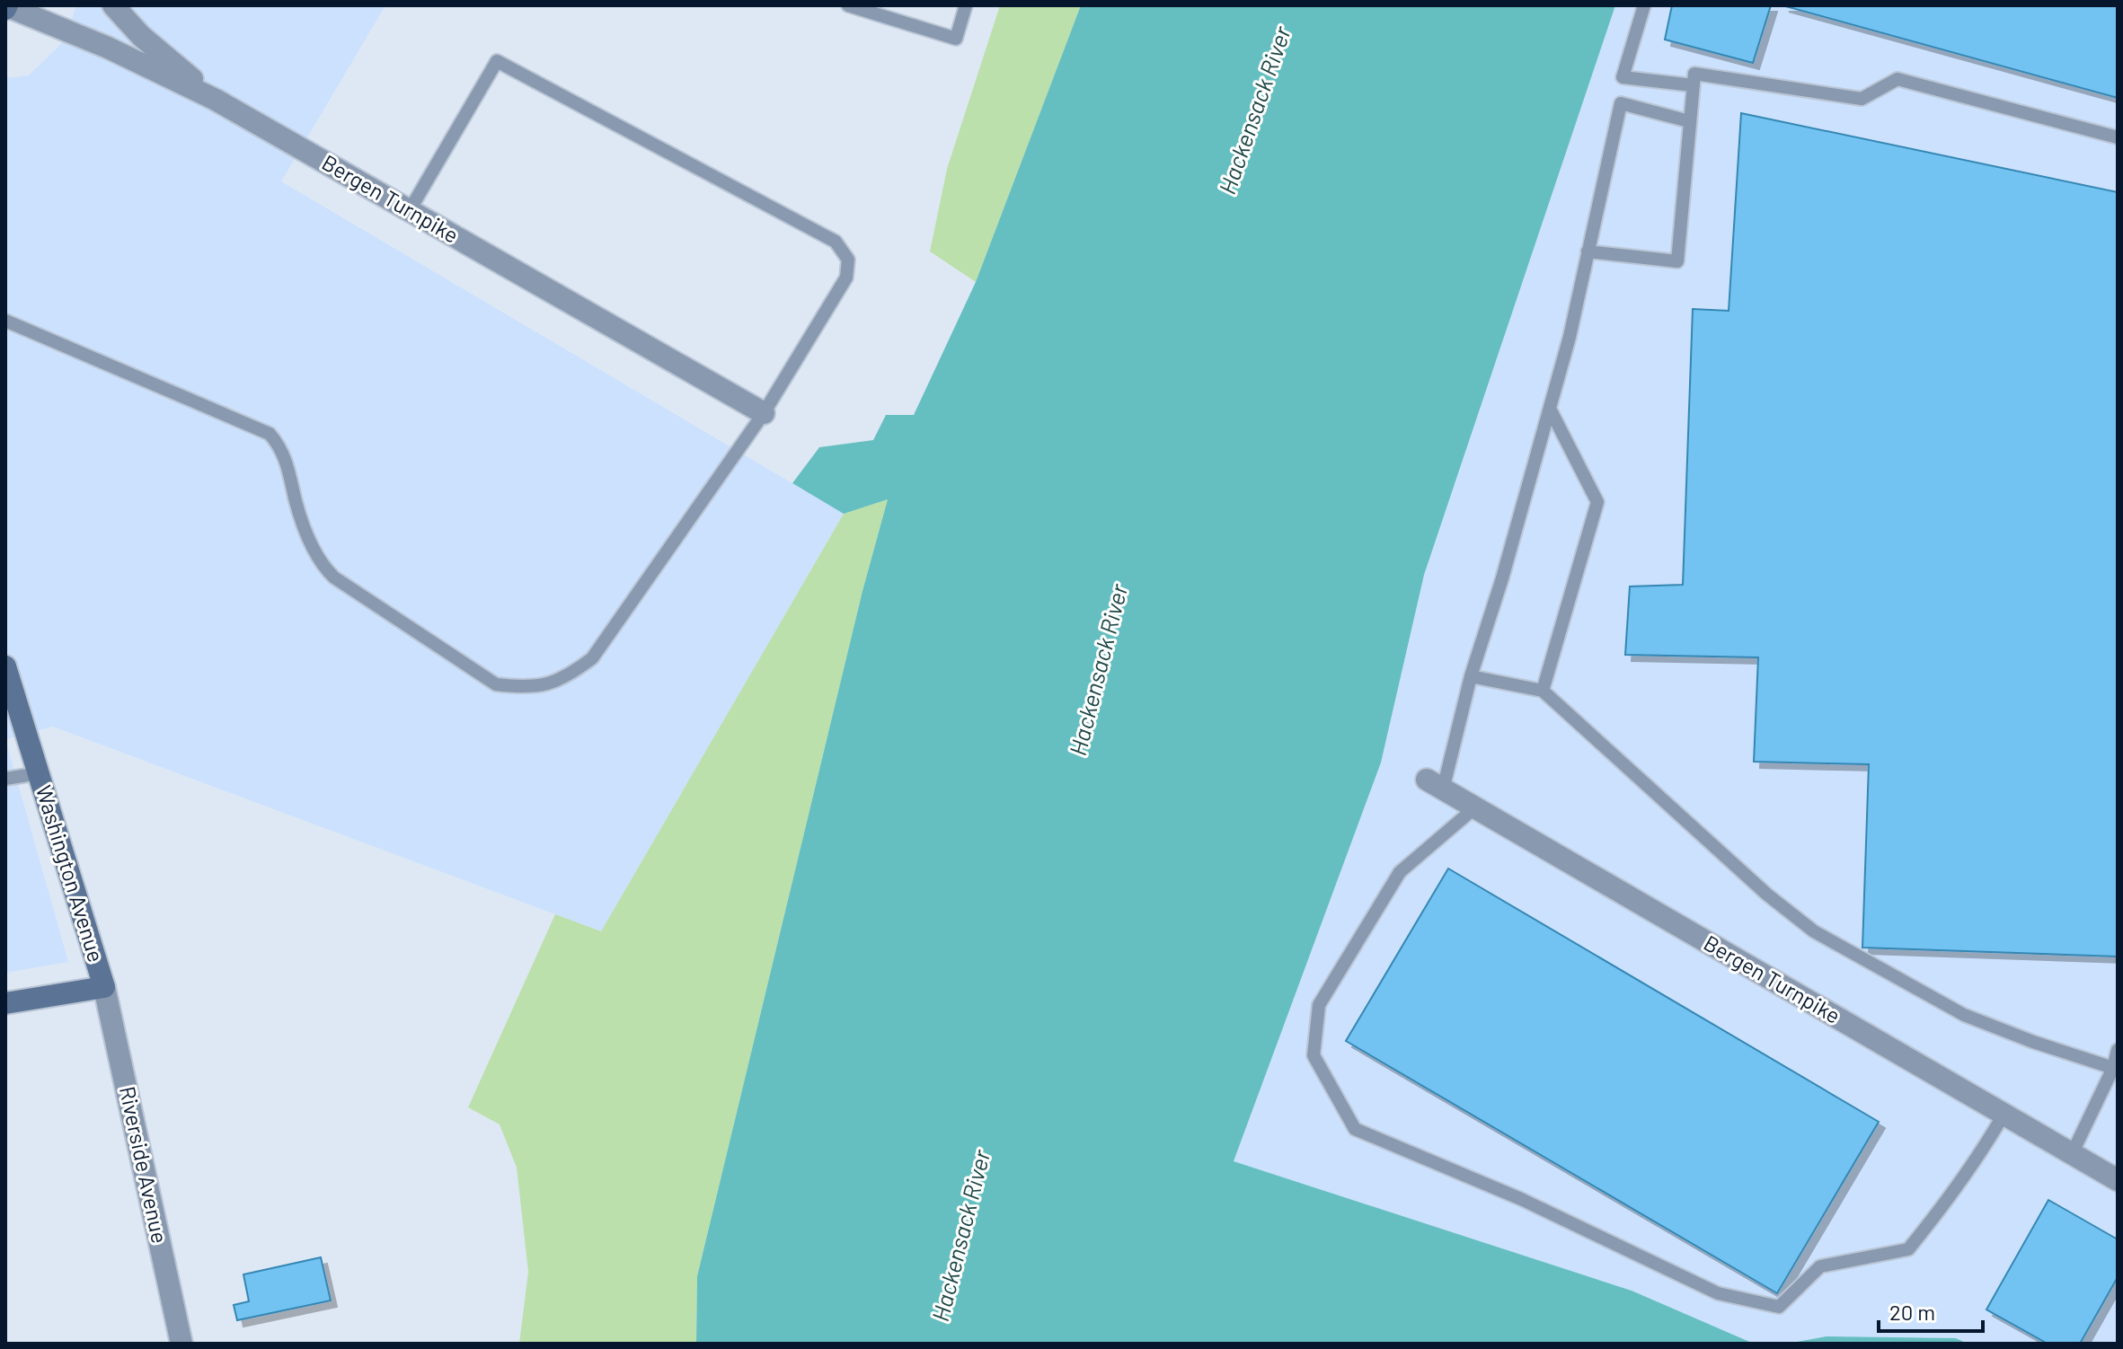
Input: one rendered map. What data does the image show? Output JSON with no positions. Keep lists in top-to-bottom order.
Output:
{
  "streets": {
    "street": ["Bergen Turnpike", "Washington Avenue", "Riverside Avenue"]
  },
  "crossings": [
    ["Washington Avenue", "Riverside Avenue"]
  ],
  "water": ["Hackensack River"],
  "scale_bar": "20 m"
}
